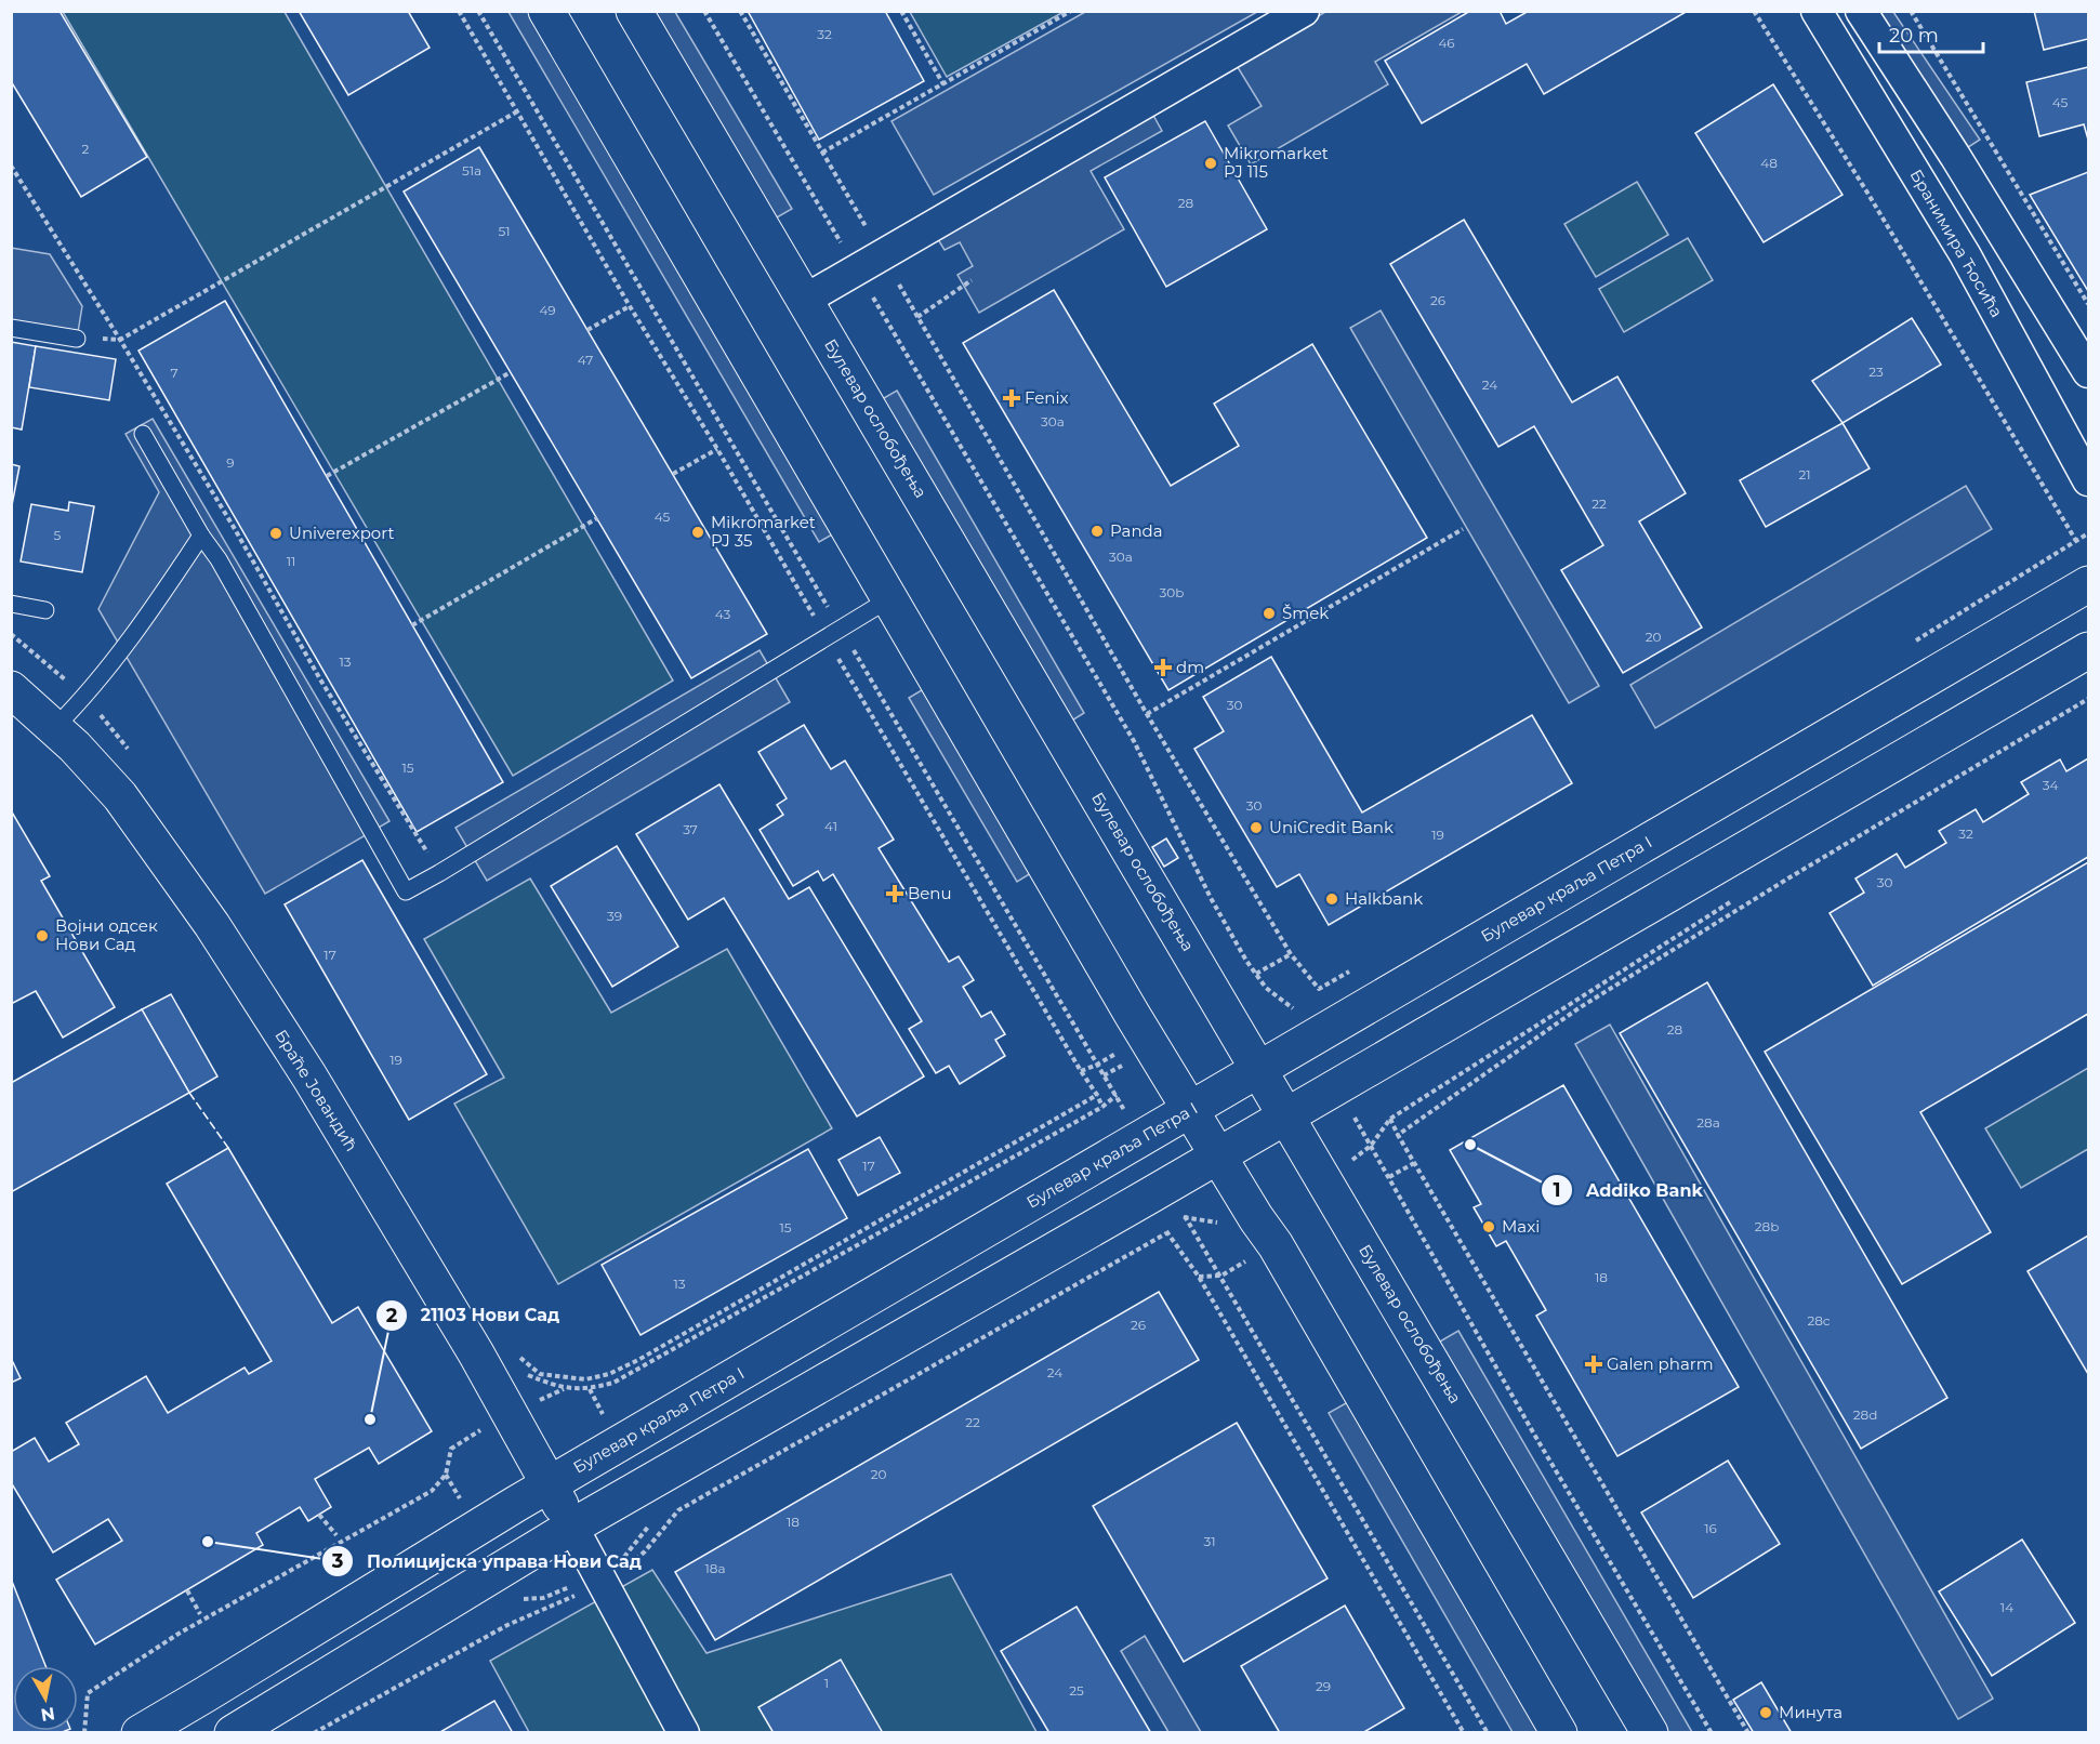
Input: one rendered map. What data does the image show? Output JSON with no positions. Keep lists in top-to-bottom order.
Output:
{
  "streets": {
    "street": [
      "Бранимира Ћосића",
      "Булевар ослобођења",
      "Булевар краља Петра I",
      "Браће Јовандић"
    ]
  },
  "crossings": [
    ["Булевар ослобођења", "Булевар краља Петра I"],
    ["Булевар краља Петра I", "Браће Јовандић"]
  ],
  "places": {
    "other": [
      "Mikromarket PJ 115",
      "Panda",
      "Mikromarket PJ 35",
      "Univerexport",
      "Šmek",
      "UniCredit Bank",
      "Halkbank",
      "Војни одсек Нови Сад",
      "Addiko Bank",
      "Maxi",
      "21103 Нови Сад",
      "Полицијска управа Нови Сад",
      "Минута"
    ],
    "health": [
      "Fenix",
      "dm",
      "Benu",
      "Galen pharm"
    ]
  },
  "house_numbers": [
    "32",
    "46",
    "45",
    "2",
    "48",
    "51a",
    "28",
    "51",
    "26",
    "49",
    "47",
    "23",
    "7",
    "24",
    "30a",
    "9",
    "21",
    "22",
    "45",
    "5",
    "30a",
    "11",
    "30b",
    "43",
    "20",
    "13",
    "30",
    "15",
    "34",
    "30",
    "41",
    "37",
    "32",
    "19",
    "30",
    "39",
    "17",
    "28",
    "19",
    "28a",
    "17",
    "28b",
    "15",
    "18",
    "13",
    "28c",
    "26",
    "24",
    "28d",
    "22",
    "20",
    "18",
    "16",
    "31",
    "18a",
    "14",
    "1",
    "29",
    "25"
  ],
  "scale_bar": "20 m",
  "north": "bottom"
}
